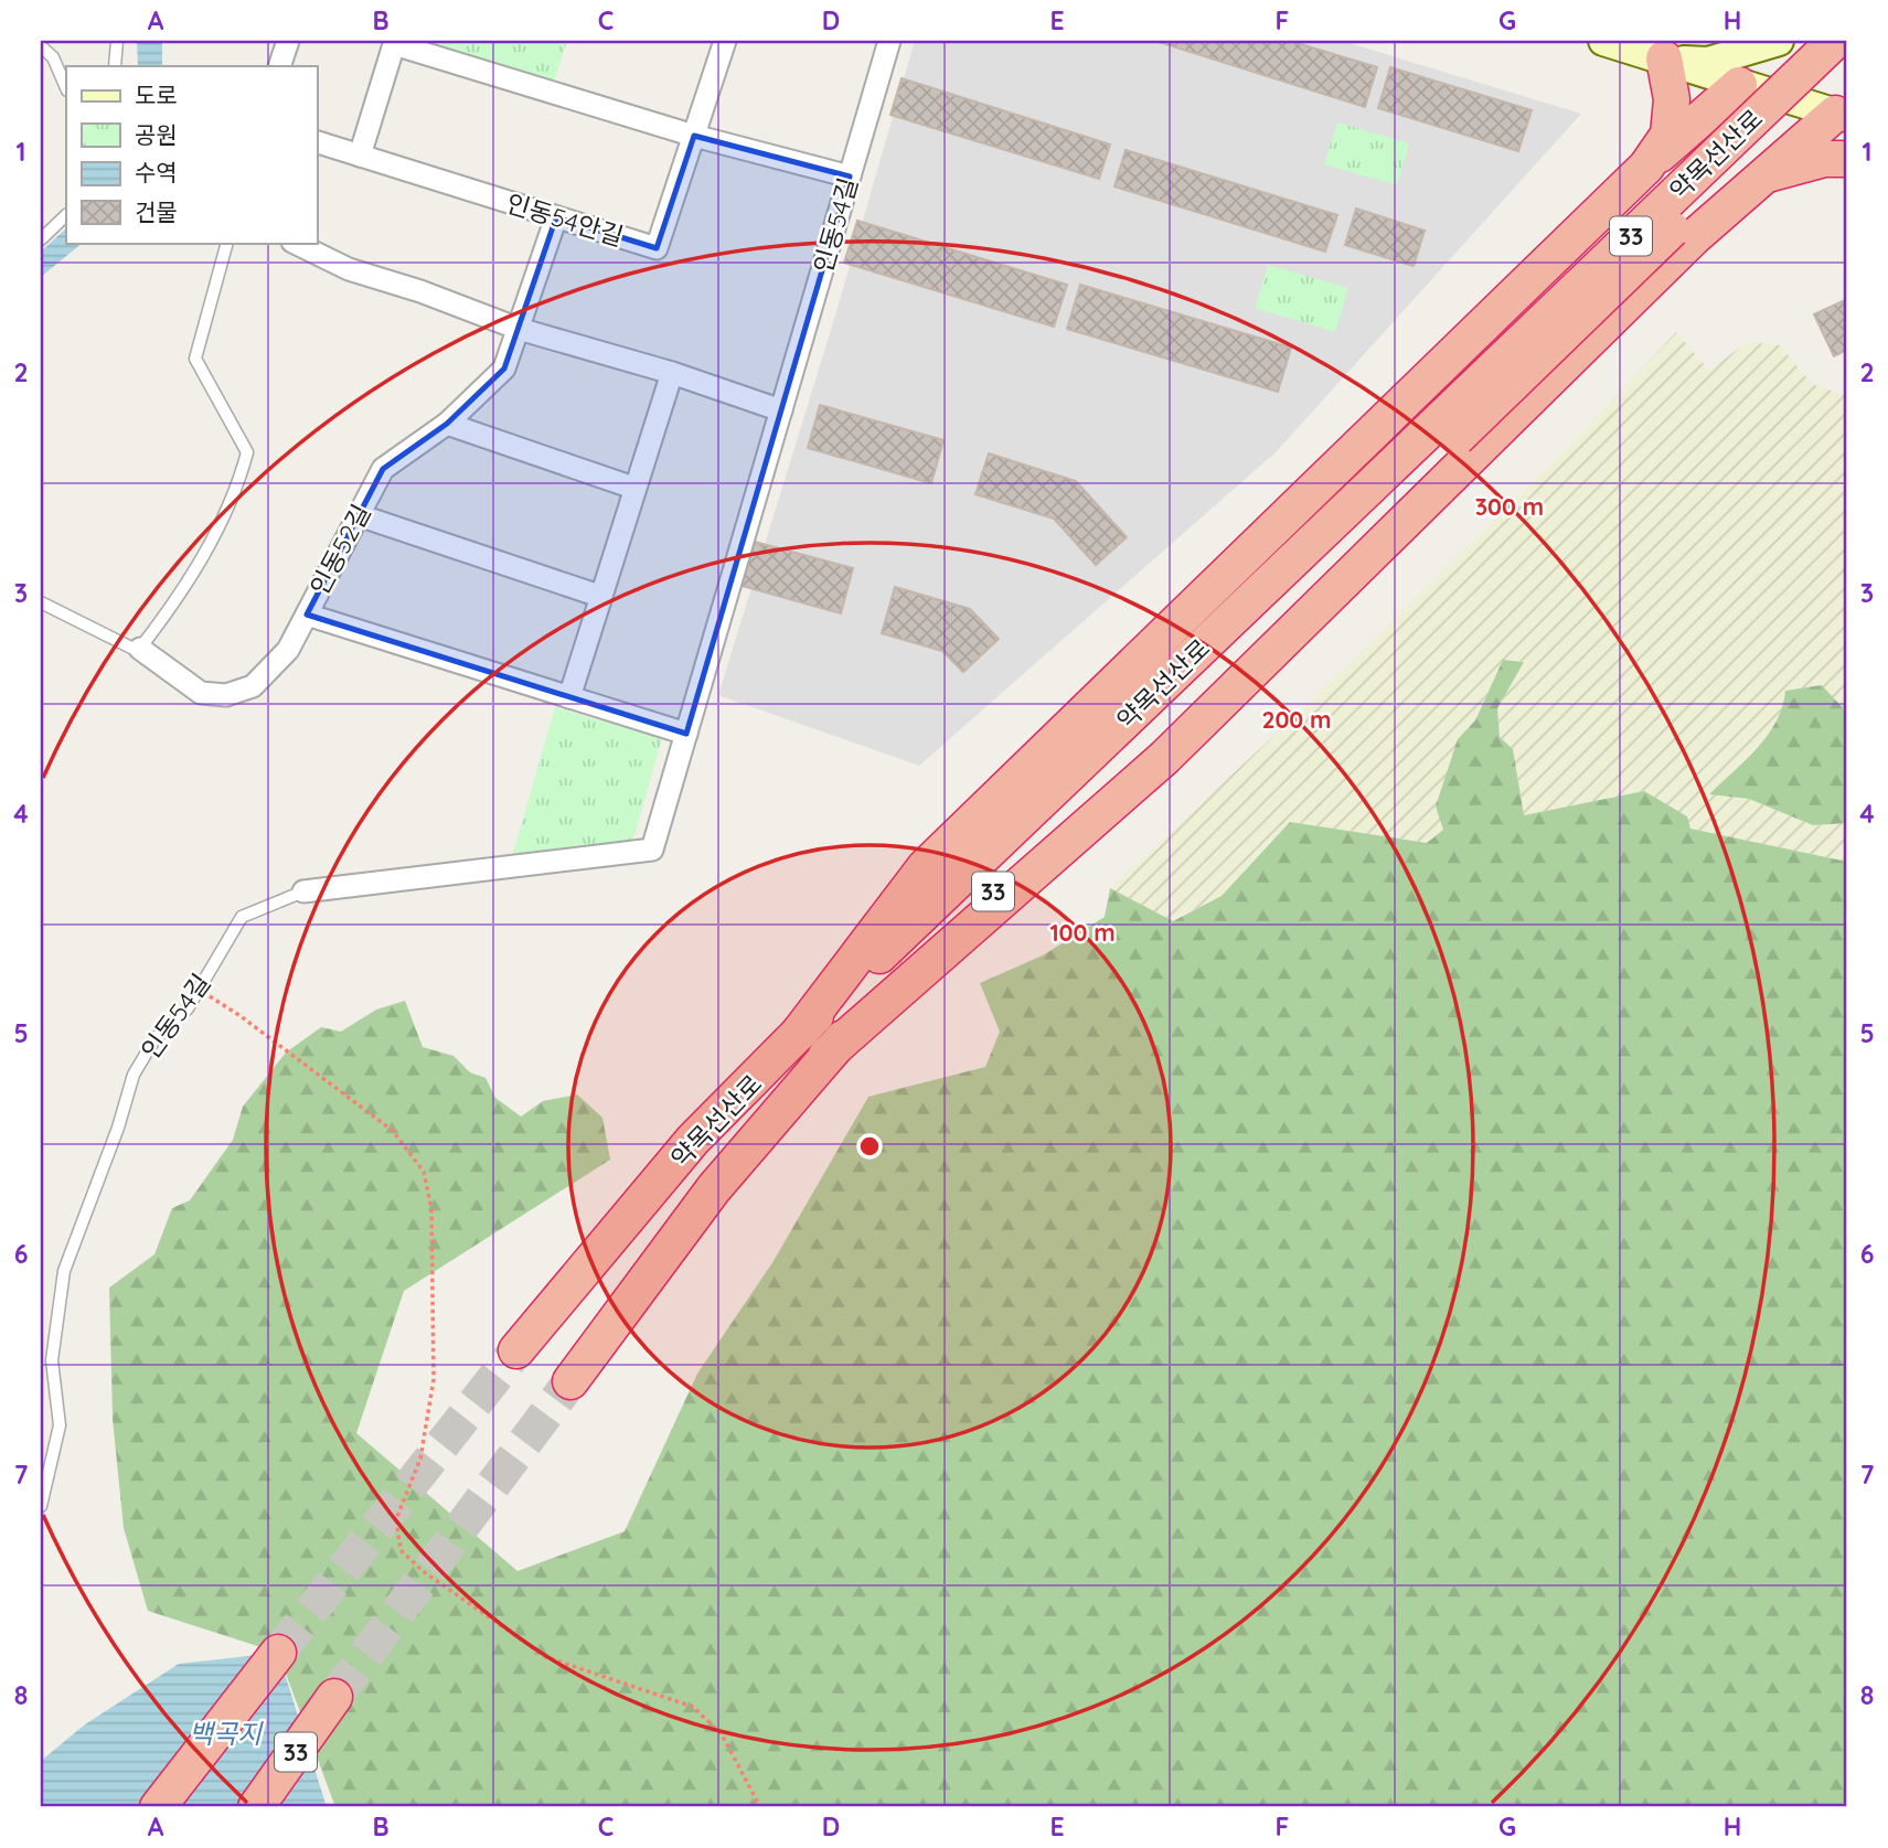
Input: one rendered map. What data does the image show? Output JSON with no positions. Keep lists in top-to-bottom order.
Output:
{
  "streets": {
    "highway": ["약목선산로", "33"],
    "street": ["인동54안길", "인동54길", "인동52길"]
  },
  "water": ["백곡지"],
  "legend": [
    "도로",
    "공원",
    "수역",
    "건물"
  ],
  "grid": {
    "columns": [
      "A",
      "B",
      "C",
      "D",
      "E",
      "F",
      "G",
      "H"
    ],
    "rows": [
      "1",
      "2",
      "3",
      "4",
      "5",
      "6",
      "7",
      "8"
    ]
  },
  "rings": ["300 m", "200 m", "100 m"]
}
